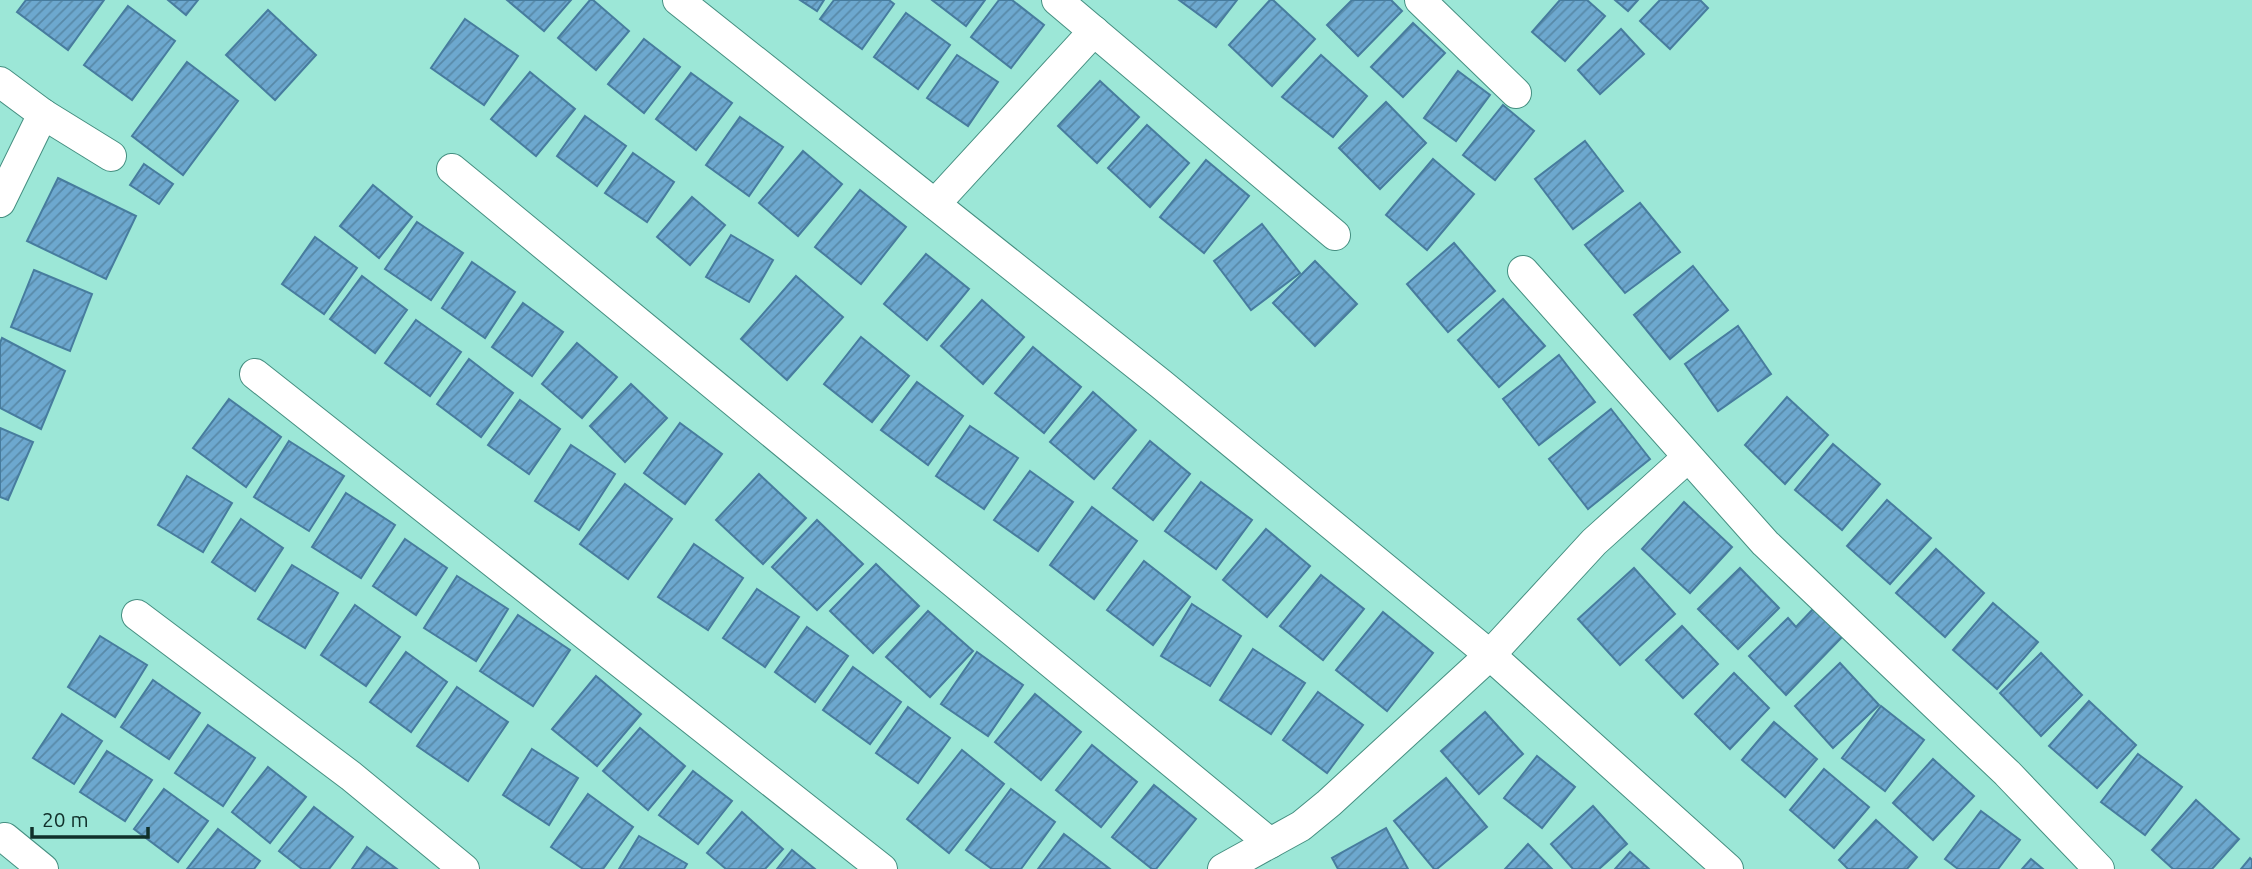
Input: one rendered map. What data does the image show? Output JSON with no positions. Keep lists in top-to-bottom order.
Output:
{
  "scale_bar": "20 m"
}
